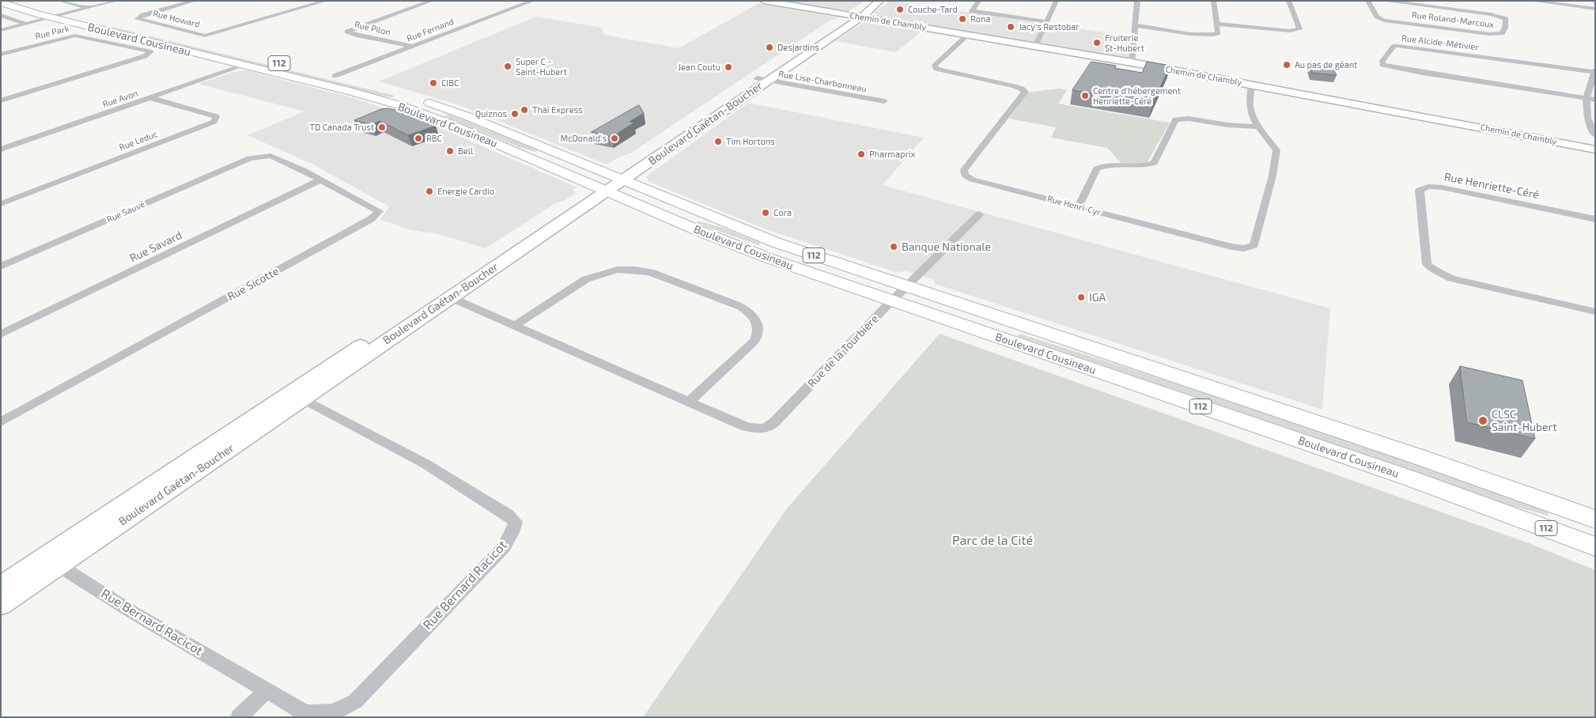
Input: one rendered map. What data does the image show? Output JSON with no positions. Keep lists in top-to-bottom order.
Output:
{
  "streets": {
    "main road": ["Boulevard Cousineau", "112"],
    "street": [
      "Rue Howard",
      "Rue Roland-Marcoux",
      "Chemin de Chambly",
      "Rue Pilon",
      "Rue Fernand",
      "Rue Park",
      "Rue Alcide-Métivier",
      "Rue Lise-Charbonneau",
      "Rue Avon",
      "Boulevard Gaétan-Boucher",
      "Rue Leduc",
      "Rue Henriette-Céré",
      "Rue Henri-Cyr",
      "Rue Sauvé",
      "Rue Savard",
      "Rue Sicotte",
      "Rue de la Tourbière",
      "Rue Bernard Racicot"
    ]
  },
  "crossings": [
    ["Chemin de Chambly", "Boulevard Gaétan-Boucher"],
    ["Chemin de Chambly", "Rue Henri-Cyr"],
    ["Rue Pilon", "Rue Fernand"],
    ["Boulevard Cousineau", "Rue Avon"],
    ["Boulevard Cousineau", "Boulevard Gaétan-Boucher"],
    ["Boulevard Cousineau", "Rue de la Tourbière"],
    ["Rue Lise-Charbonneau", "Boulevard Gaétan-Boucher"],
    ["Rue Avon", "Rue Leduc"],
    ["Boulevard Gaétan-Boucher", "Rue de la Tourbière"],
    ["Boulevard Gaétan-Boucher", "Rue Bernard Racicot"],
    ["Rue Sauvé", "Rue Sicotte"],
    ["Rue Savard", "Rue Sicotte"]
  ],
  "parks": ["Parc de la Cité"],
  "places": [
    "Couche-Tard",
    "Rona",
    "Jacy's Restobar",
    "Fruiterie St-Hubert",
    "Desjardins",
    "Au pas de géant",
    "Super C - Saint-Hubert",
    "Jean Coutu",
    "CIBC",
    "Centre d'hébergement Henriette-Céré",
    "Thaï Express",
    "Quiznos",
    "TD Canada Trust",
    "RBC",
    "McDonald's",
    "Tim Hortons",
    "Bell",
    "Pharmaprix",
    "Energie Cardio",
    "Cora",
    "Banque Nationale",
    "IGA",
    "CLSC Saint-Hubert"
  ]
}
